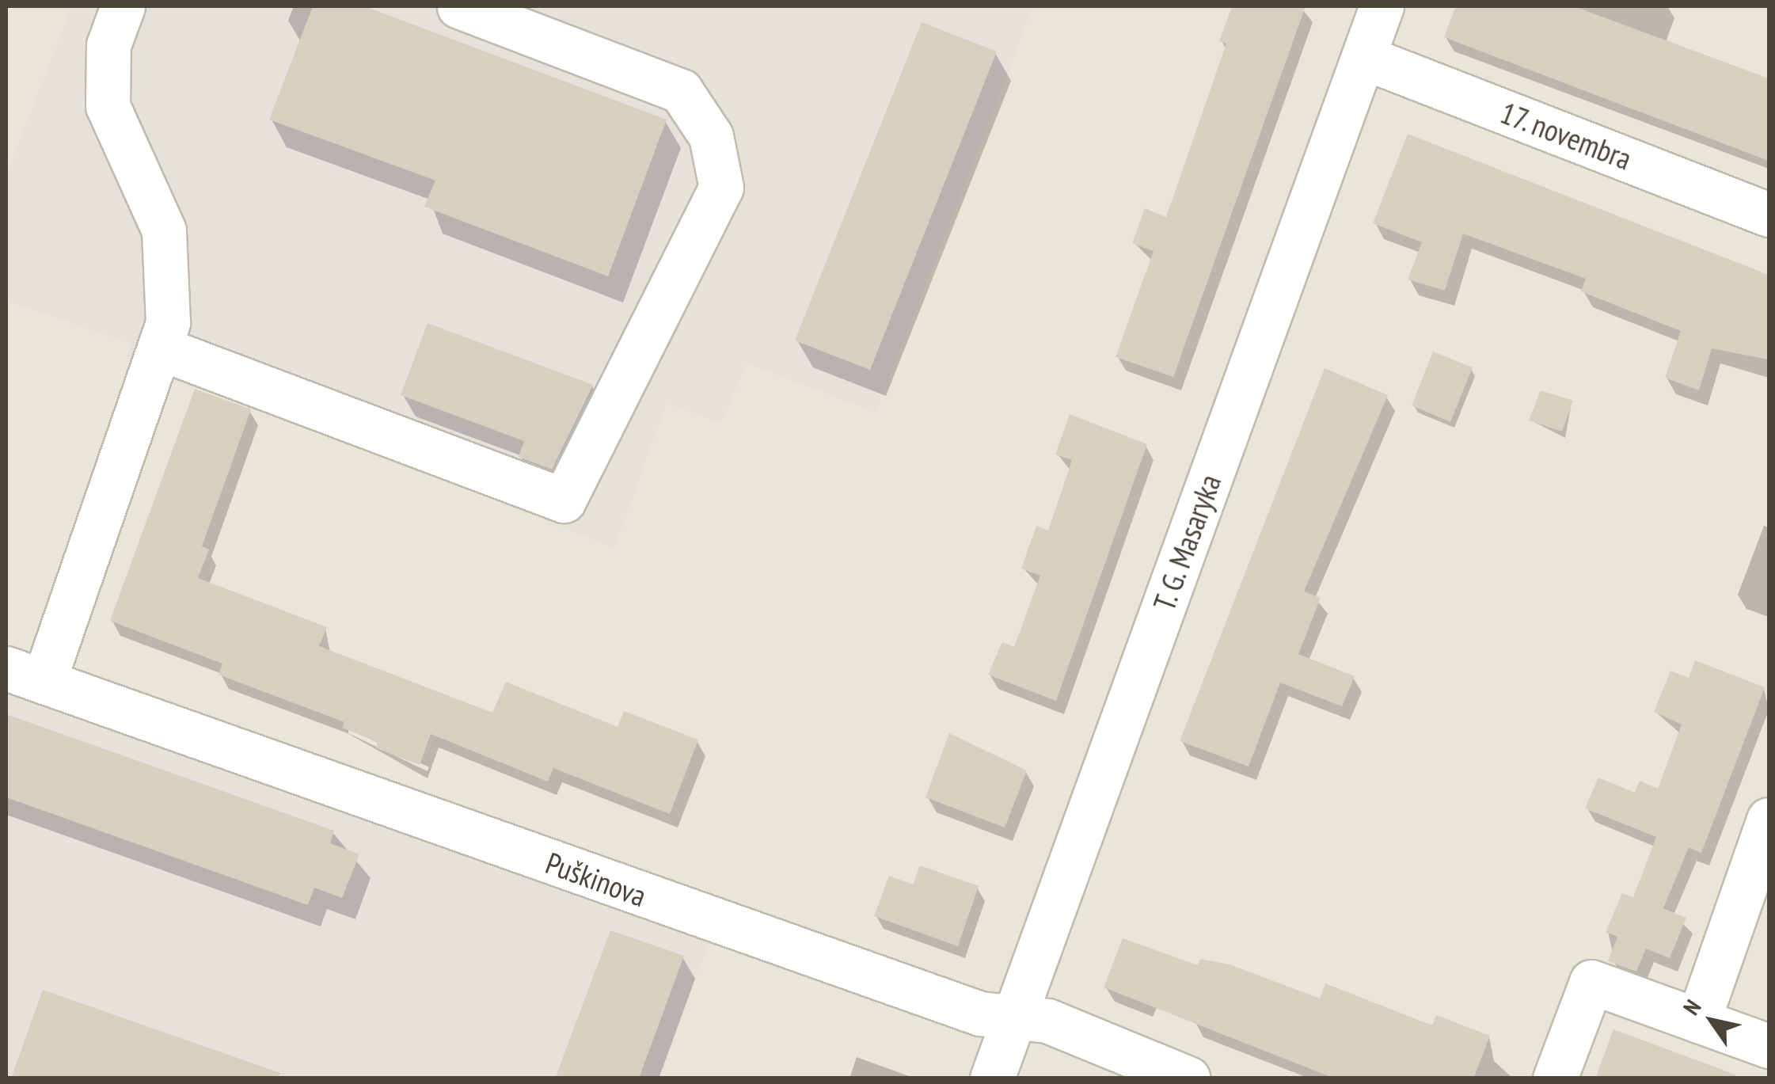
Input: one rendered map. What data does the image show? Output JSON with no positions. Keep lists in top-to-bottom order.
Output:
{
  "streets": {
    "street": ["17. novembra", "T. G. Masaryka", "Puškinova"]
  },
  "crossings": [
    ["17. novembra", "T. G. Masaryka"],
    ["T. G. Masaryka", "Puškinova"]
  ],
  "north": "top left"
}
